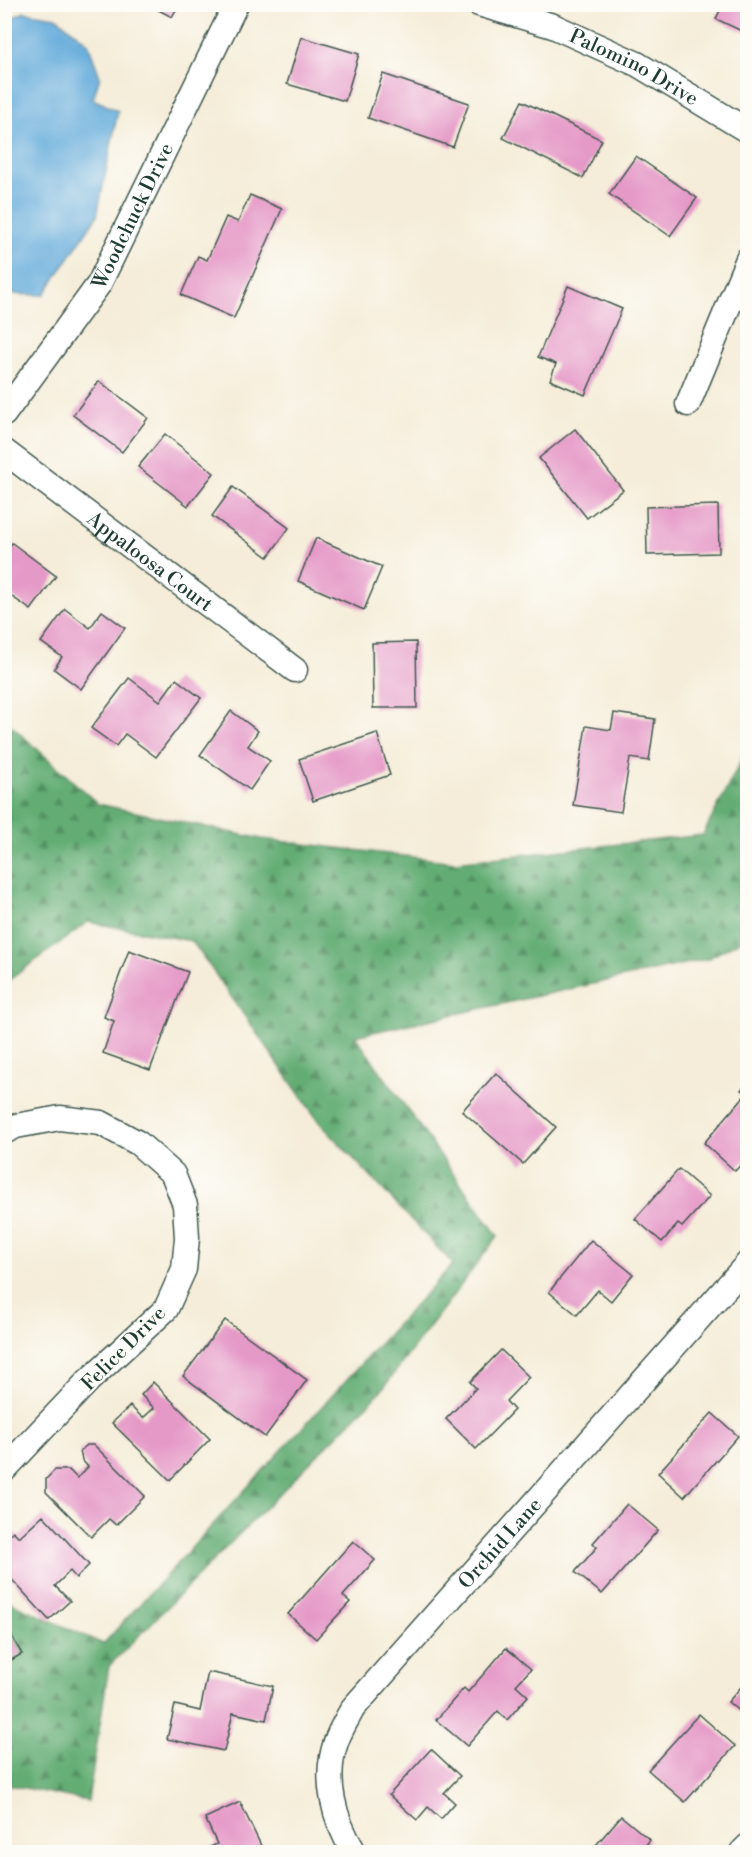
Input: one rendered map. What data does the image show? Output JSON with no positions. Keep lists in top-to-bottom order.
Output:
{
  "streets": {
    "street": [
      "Palomino Drive",
      "Woodchuck Drive",
      "Appaloosa Court",
      "Felice Drive",
      "Orchid Lane"
    ]
  }
}
